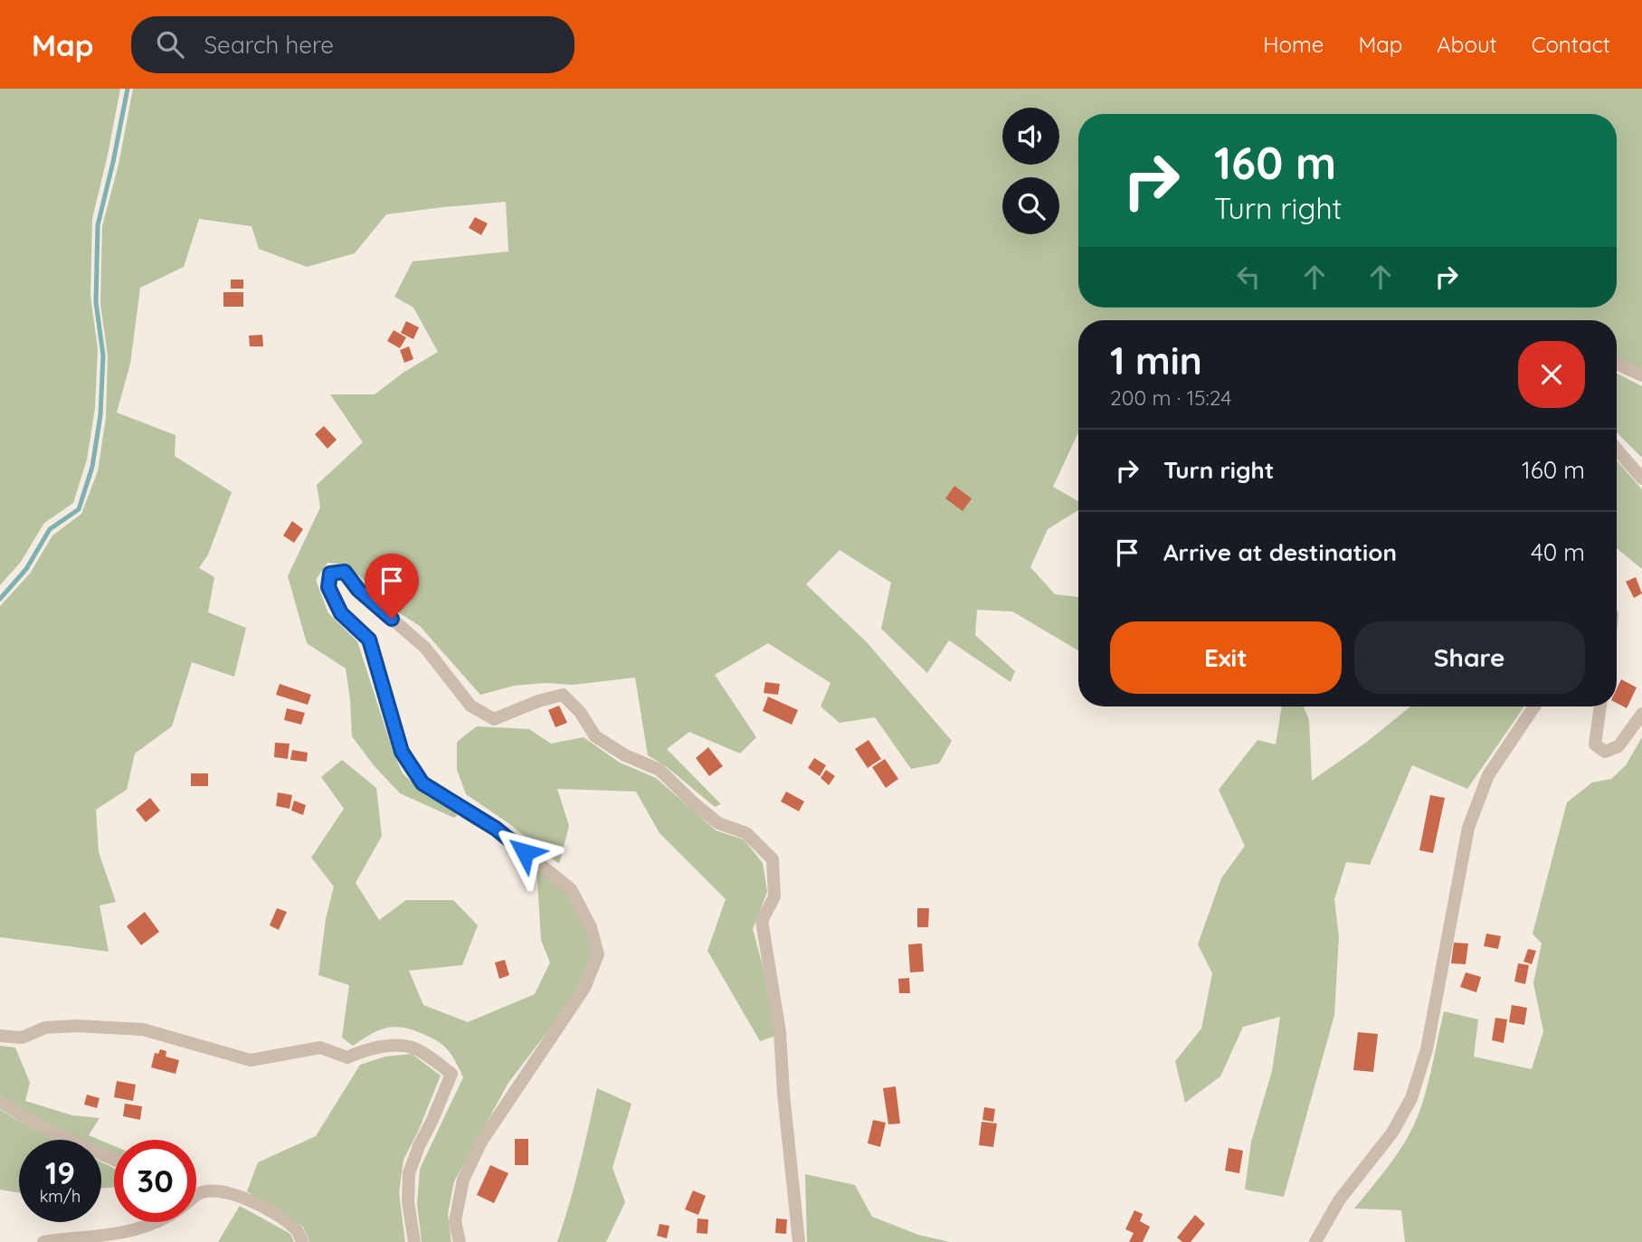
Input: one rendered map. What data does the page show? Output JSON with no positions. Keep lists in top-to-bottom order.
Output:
{
  "page": {
    "header": "Map",
    "search": "Search here",
    "nav": [
      "Home",
      "Map",
      "About",
      "Contact"
    ],
    "turn": ["160 m", "Turn right"],
    "heading": ["1 min", "200 m · 15:24"],
    "list": [
      {
        "name": "Turn right",
        "value": "160 m"
      },
      {
        "name": "Arrive at destination",
        "value": "40 m"
      }
    ],
    "buttons": ["Exit", "Share"],
    "speed": "19 km/h",
    "limit": "30"
  }
}
